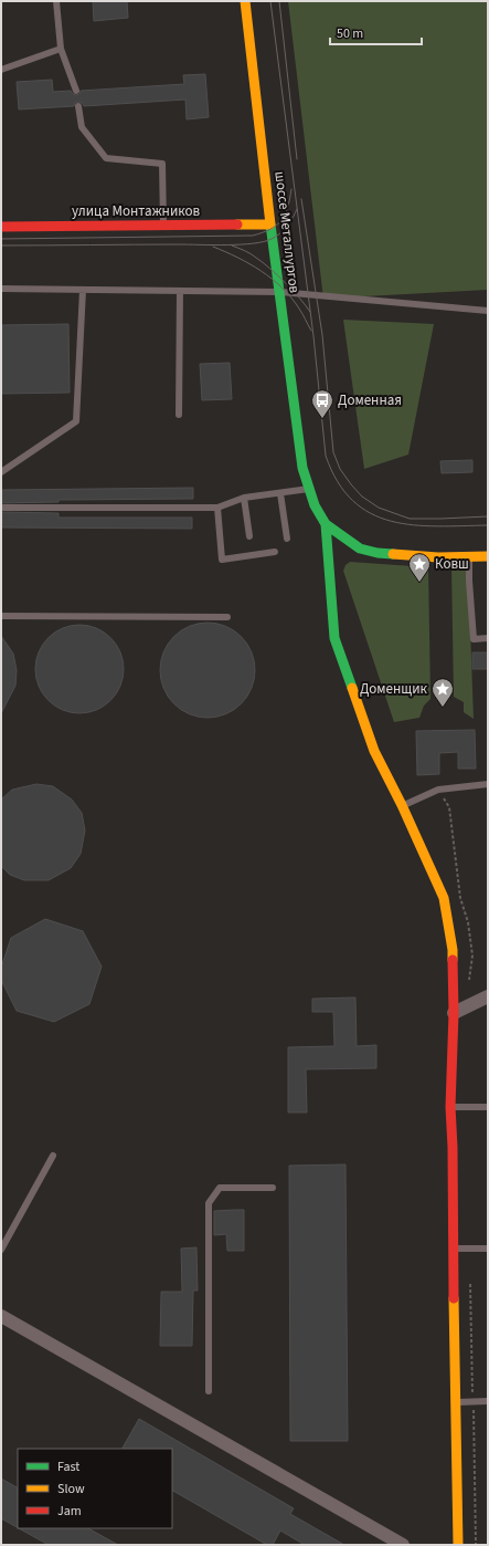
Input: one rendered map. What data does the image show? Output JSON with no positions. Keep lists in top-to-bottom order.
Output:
{
  "streets": {
    "street": ["улица Монтажников", "шоссе Металлургов"]
  },
  "crossings": [
    ["улица Монтажников", "шоссе Металлургов"]
  ],
  "places": {
    "bus stop": ["Доменная"],
    "place": ["Ковш", "Доменщик"]
  },
  "legend": ["Fast", "Slow", "Jam"],
  "scale_bar": "50 m"
}
